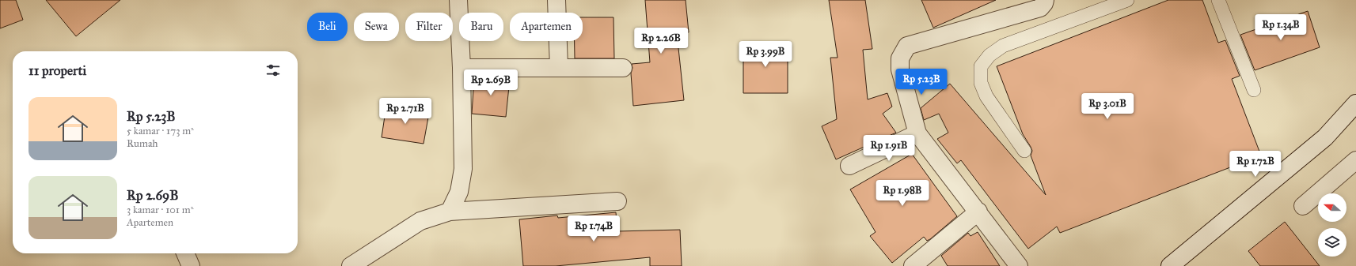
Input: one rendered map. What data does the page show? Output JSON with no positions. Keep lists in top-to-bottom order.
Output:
{
  "north": "left",
  "page": {
    "chip": [
      "Beli",
      "Sewa",
      "Filter",
      "Baru",
      "Apartemen"
    ],
    "price": [
      "Rp 1.34B",
      "Rp 2.26B",
      "Rp 3.99B",
      "Rp 5.23B",
      "Rp 2.69B",
      "Rp 3.01B",
      "Rp 2.71B",
      "Rp 1.91B",
      "Rp 1.72B",
      "Rp 1.98B",
      "Rp 1.74B"
    ],
    "heading": "11 properti",
    "list": [
      {
        "name": "Rp 5.23B",
        "note": "5 kamar · 173 m² · Rumah"
      },
      {
        "name": "Rp 2.69B",
        "note": "3 kamar · 101 m² · Apartemen"
      }
    ]
  }
}
